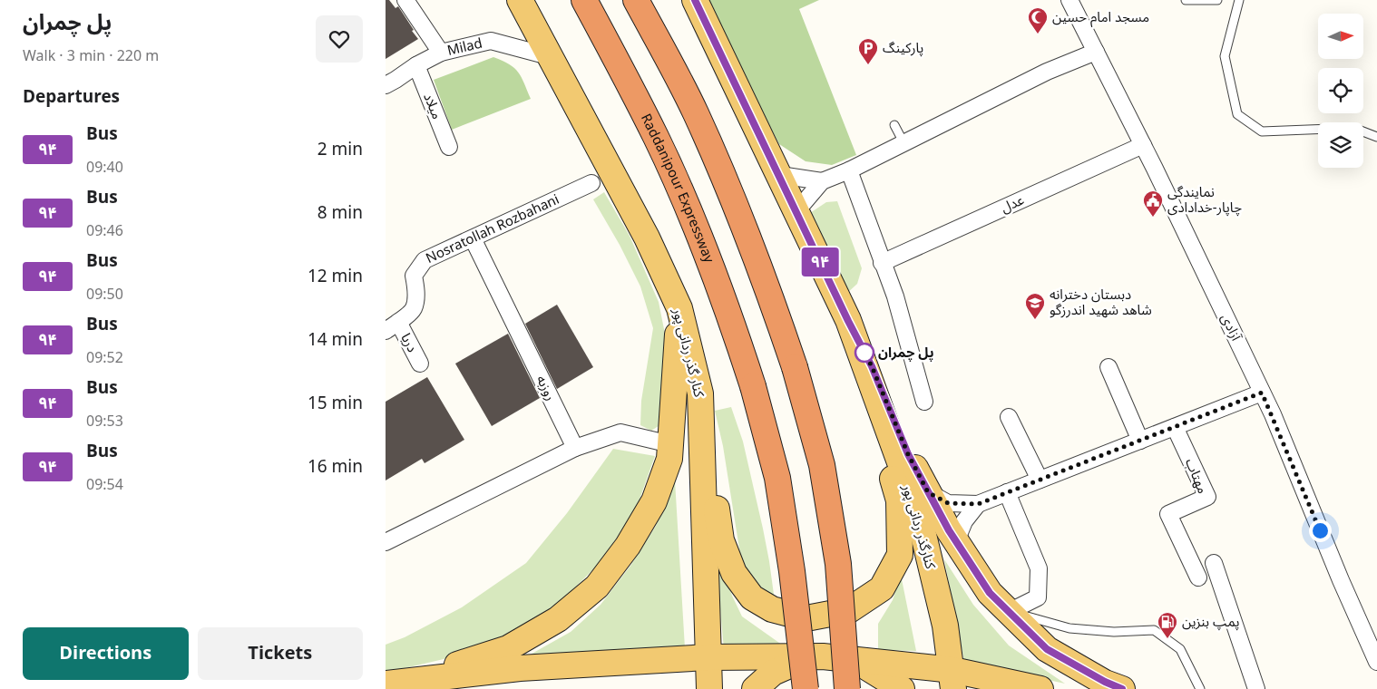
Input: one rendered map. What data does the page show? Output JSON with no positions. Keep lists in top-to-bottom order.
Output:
{
  "streets": {
    "highway": ["Raddanipour Expressway"],
    "main road": ["کنار گذر ردانی پور", "کنارگذر ردانی پور"],
    "street": [
      "Milad",
      "میلاد",
      "عدل",
      "Nosratollah Rozbahani",
      "آزادی",
      "دریا",
      "روزبه",
      "مهتاب"
    ]
  },
  "crossings": [
    ["Milad", "میلاد"],
    ["Milad", "کنار گذر ردانی پور"],
    ["عدل", "آزادی"],
    ["Nosratollah Rozbahani", "دریا"],
    ["Nosratollah Rozbahani", "روزبه"]
  ],
  "places": {
    "mosque": ["مسجد امام حسین"],
    "parking": ["پارکینگ"],
    "public building": ["نمایندگی چاپار-خدادادی"],
    "school or university": ["دبستان دخترانه شاهد شهید اندرزگو"],
    "other": ["پل چمران"],
    "fuel station": ["پمپ بنزین"]
  },
  "lines": ["bus line ۹۴"],
  "north": "right",
  "page": {
    "heading": [
      ["پل چمران", "Walk · 3 min · 220 m"],
      "Departures"
    ],
    "on_map": "۹۴",
    "list": [
      {
        "mark": "۹۴",
        "name": "Bus",
        "note": "09:40",
        "value": "2 min"
      },
      {
        "mark": "۹۴",
        "name": "Bus",
        "note": "09:46",
        "value": "8 min"
      },
      {
        "mark": "۹۴",
        "name": "Bus",
        "note": "09:50",
        "value": "12 min"
      },
      {
        "mark": "۹۴",
        "name": "Bus",
        "note": "09:52",
        "value": "14 min"
      },
      {
        "mark": "۹۴",
        "name": "Bus",
        "note": "09:53",
        "value": "15 min"
      },
      {
        "mark": "۹۴",
        "name": "Bus",
        "note": "09:54",
        "value": "16 min"
      }
    ],
    "buttons": ["Directions", "Tickets"]
  }
}
